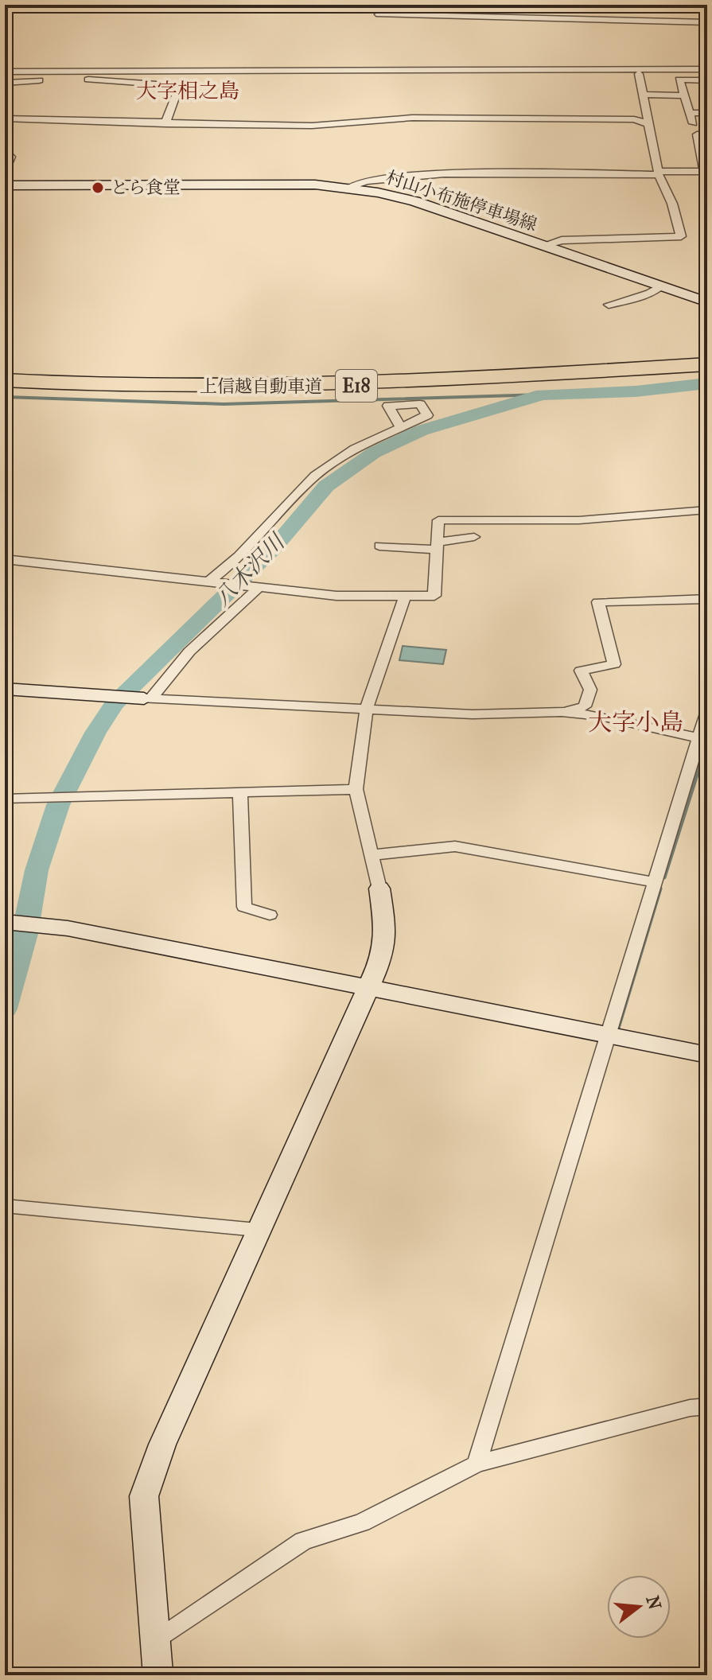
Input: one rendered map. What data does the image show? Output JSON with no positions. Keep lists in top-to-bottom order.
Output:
{
  "streets": {
    "highway": ["E18", "上信越自動車道"],
    "street": ["村山小布施停車場線"]
  },
  "districts": ["大字相之島", "大字小島"],
  "water": ["八木沢川"],
  "places": ["とら食堂"],
  "north": "right"
}
